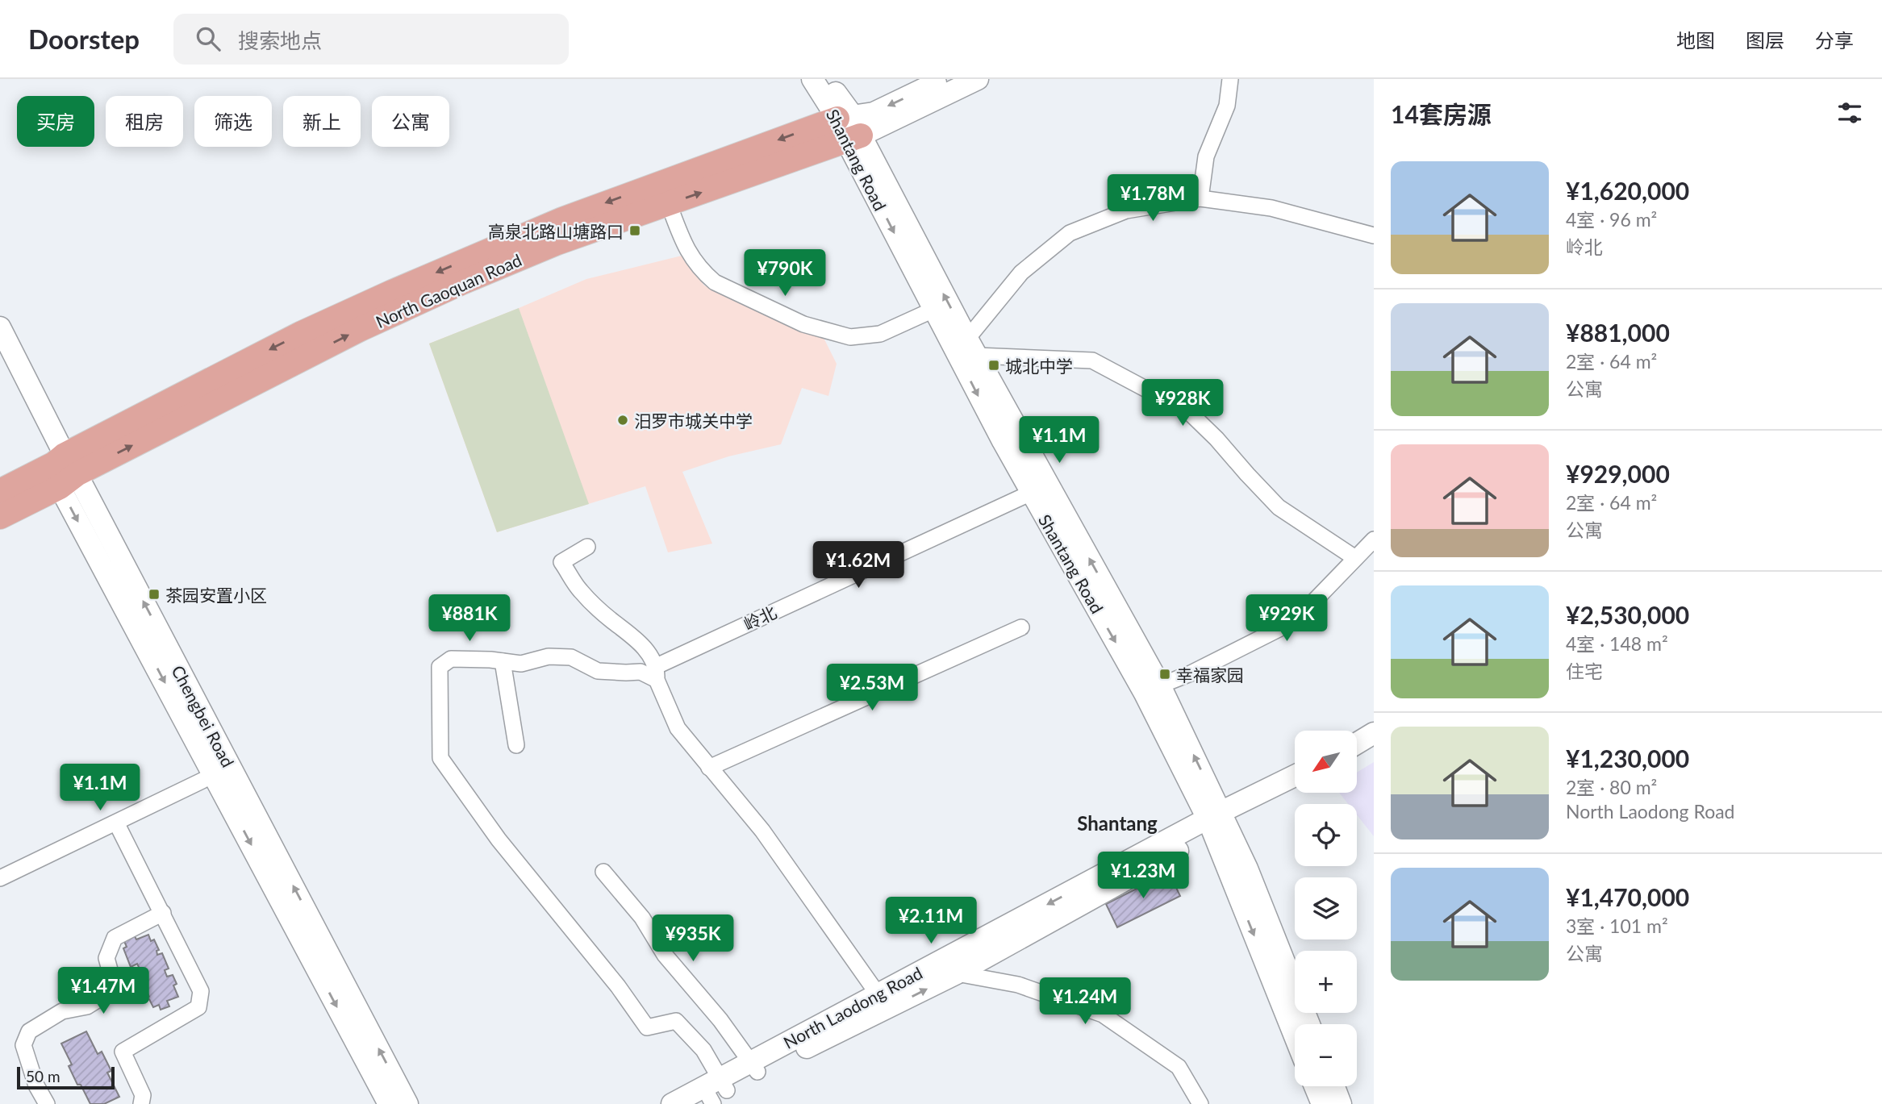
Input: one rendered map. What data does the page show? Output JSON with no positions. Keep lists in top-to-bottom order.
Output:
{
  "streets": {
    "main road": ["North Gaoquan Road"],
    "street": [
      "Shantang Road",
      "岭北",
      "Chengbei Road",
      "North Laodong Road"
    ]
  },
  "crossings": [
    ["Shantang Road", "North Gaoquan Road"],
    ["Shantang Road", "岭北"],
    ["Shantang Road", "North Laodong Road"],
    ["North Gaoquan Road", "Chengbei Road"]
  ],
  "districts": ["Shantang"],
  "places": {
    "transit": [
      "高泉北路山塘路口",
      "城北中学",
      "茶园安置小区",
      "幸福家园"
    ],
    "other": ["汨罗市城关中学"]
  },
  "scale_bar": "50 m",
  "north": "bottom left",
  "page": {
    "header": "Doorstep",
    "search": "搜索地点",
    "nav": ["地图", "图层", "分享"],
    "heading": "14套房源",
    "chip": [
      "买房",
      "租房",
      "筛选",
      "新上",
      "公寓"
    ],
    "list": [
      {
        "name": "¥1,620,000",
        "note": "4室 · 96 m² · 岭北"
      },
      {
        "name": "¥881,000",
        "note": "2室 · 64 m² · 公寓"
      },
      {
        "name": "¥929,000",
        "note": "2室 · 64 m² · 公寓"
      },
      {
        "name": "¥2,530,000",
        "note": "4室 · 148 m² · 住宅"
      },
      {
        "name": "¥1,230,000",
        "note": "2室 · 80 m² · North Laodong Road"
      },
      {
        "name": "¥1,470,000",
        "note": "3室 · 101 m² · 公寓"
      }
    ],
    "price": [
      "¥1.78M",
      "¥790K",
      "¥928K",
      "¥1.1M",
      "¥1.62M",
      "¥881K",
      "¥929K",
      "¥2.53M",
      "¥1.1M",
      "¥1.23M",
      "¥2.11M",
      "¥935K",
      "¥1.47M",
      "¥1.24M"
    ],
    "map_buttons": ["+", "−"],
    "scale": "50 m"
  }
}
